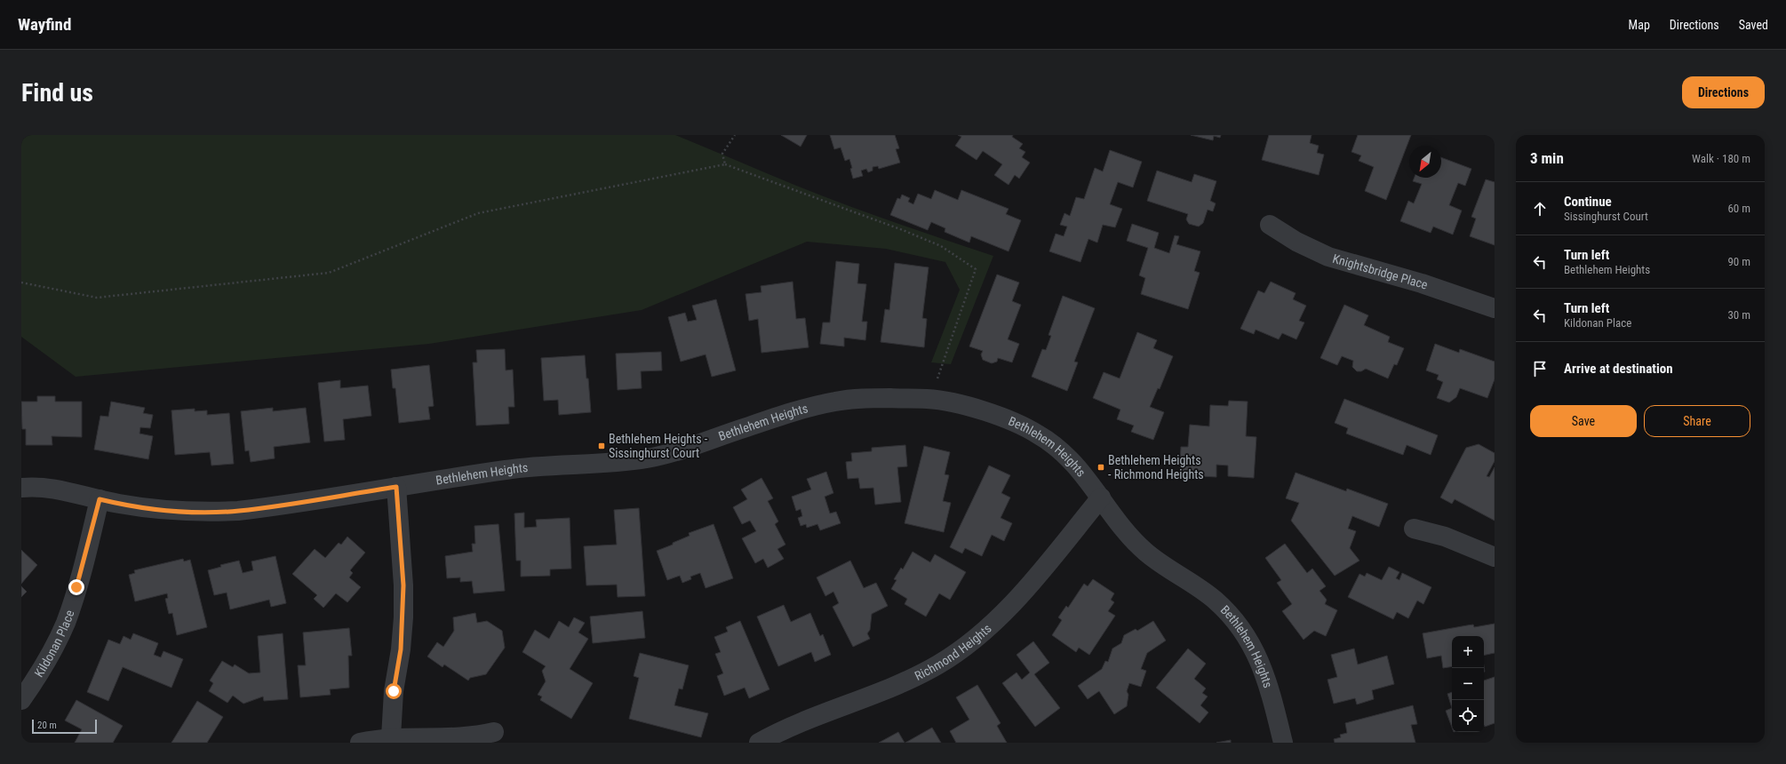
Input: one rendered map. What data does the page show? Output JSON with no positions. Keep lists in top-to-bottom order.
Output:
{
  "streets": {
    "street": [
      "Knightsbridge Place",
      "Bethlehem Heights",
      "Kildonan Place",
      "Richmond Heights"
    ]
  },
  "crossings": [
    ["Bethlehem Heights", "Kildonan Place"],
    ["Bethlehem Heights", "Richmond Heights"]
  ],
  "places": {
    "transit": ["Bethlehem Heights - Sissinghurst Court", "Bethlehem Heights - Richmond Heights"]
  },
  "scale_bar": "20 m",
  "north": "bottom left",
  "page": {
    "header": "Wayfind",
    "nav": ["Map", "Directions", "Saved"],
    "buttons": [
      "Directions",
      ["Save", "Share"]
    ],
    "title": "Find us",
    "heading": ["3 min", "Walk · 180 m"],
    "list": [
      ["Continue", "Sissinghurst Court", "60 m"],
      ["Turn left", "Bethlehem Heights", "90 m"],
      ["Turn left", "Kildonan Place", "30 m"],
      "Arrive at destination"
    ],
    "map_buttons": ["+", "−"],
    "scale": "20 m"
  }
}
